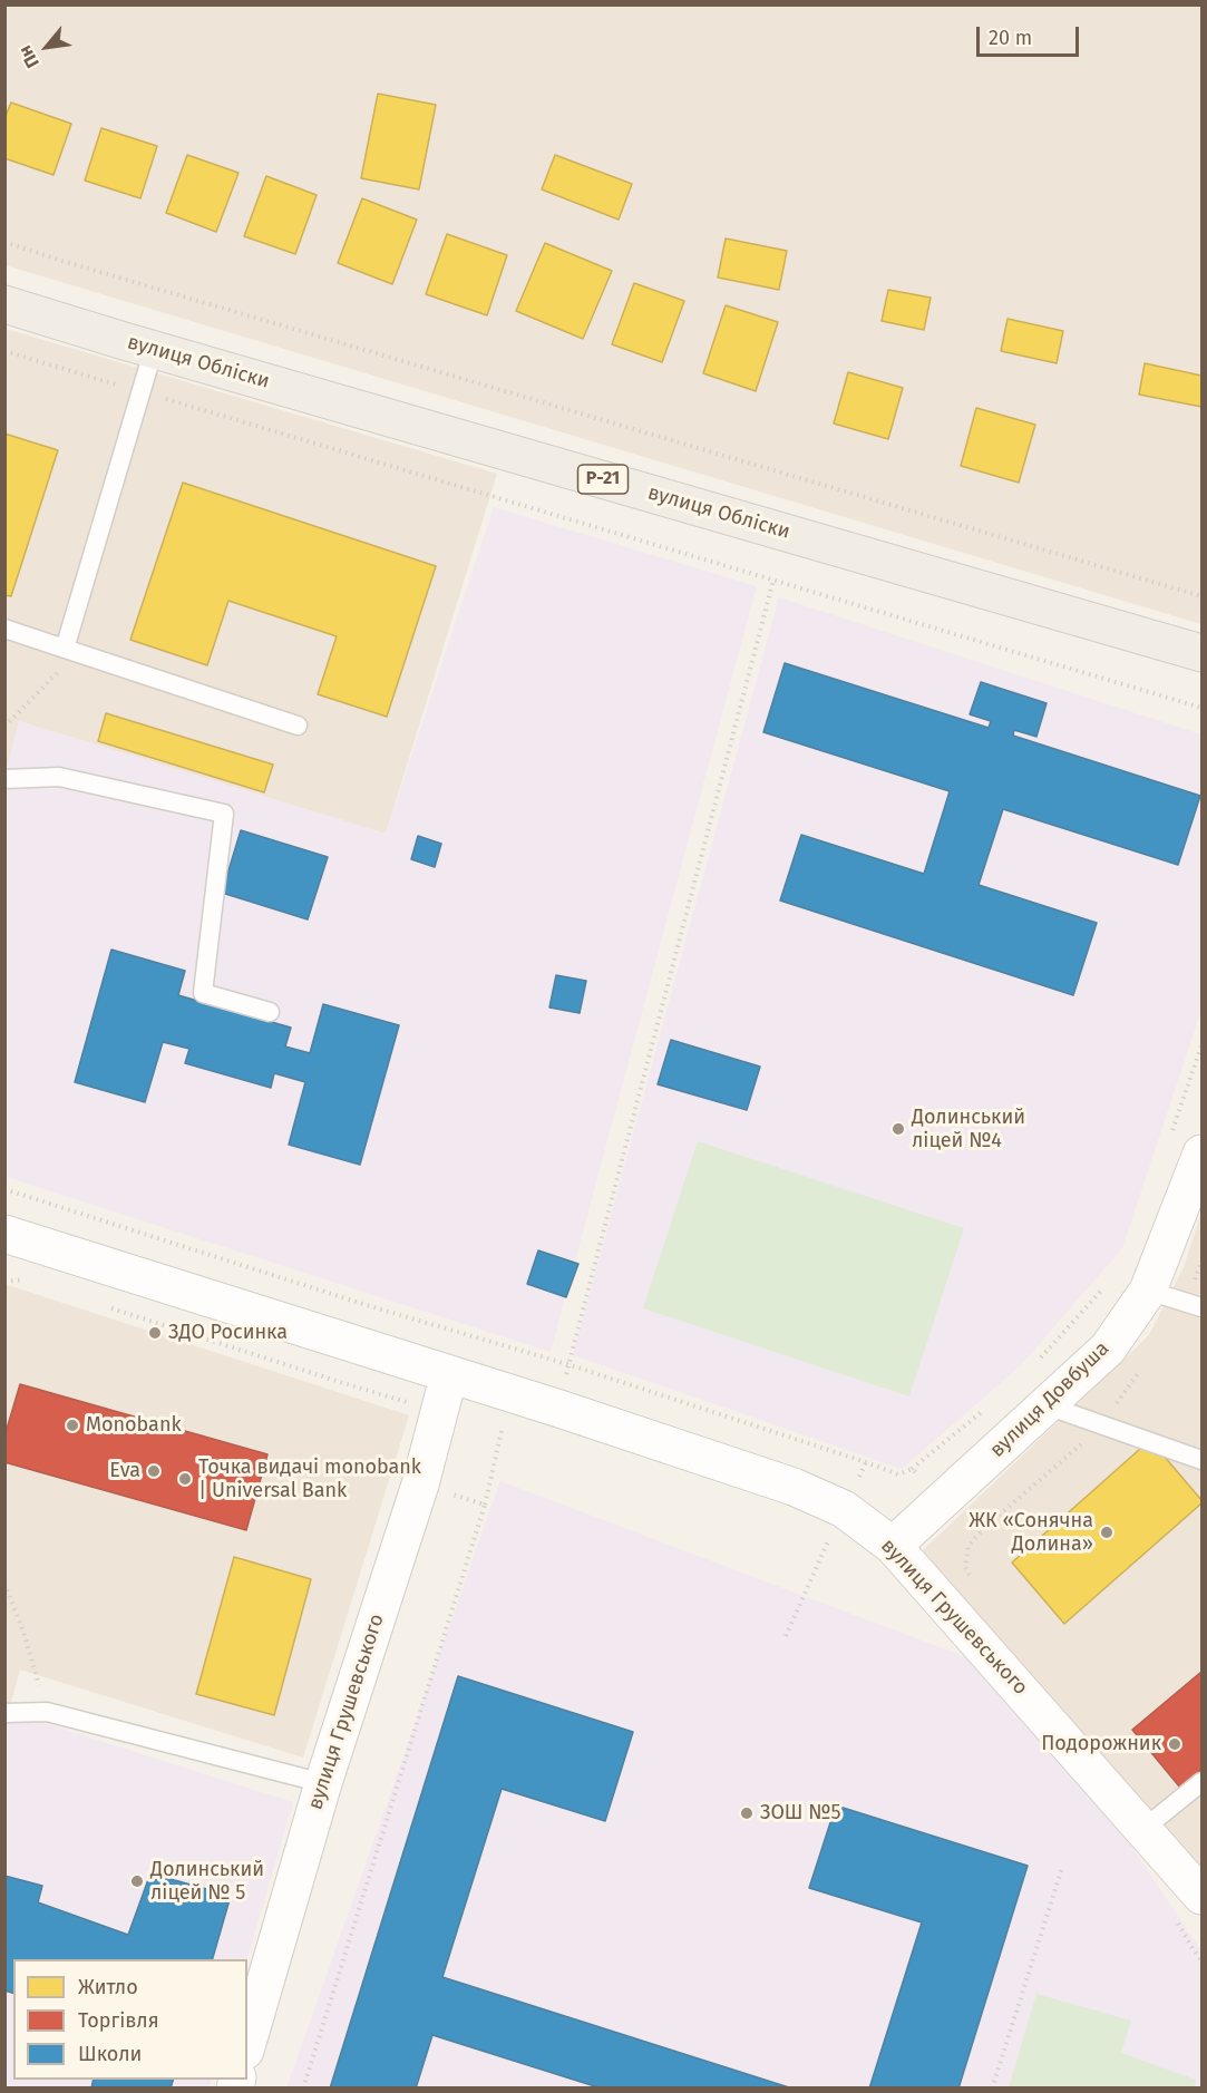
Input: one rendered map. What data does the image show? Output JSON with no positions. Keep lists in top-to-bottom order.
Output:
{
  "streets": {
    "main road": ["вулиця Обліски", "Р-21"],
    "street": ["вулиця Довбуша", "вулиця Грушевського"]
  },
  "crossings": [
    ["вулиця Довбуша", "вулиця Грушевського"]
  ],
  "places": [
    "Долинський ліцей №4",
    "ЗДО Росинка",
    "Monobank",
    "Eva",
    "Точка видачі monobank | Universal Bank",
    "ЖК «Сонячна Долина»",
    "Подорожник",
    "ЗОШ №5",
    "Долинський ліцей № 5"
  ],
  "legend": ["Житло", "Торгівля", "Школи"],
  "scale_bar": "20 m",
  "north": "bottom left"
}
